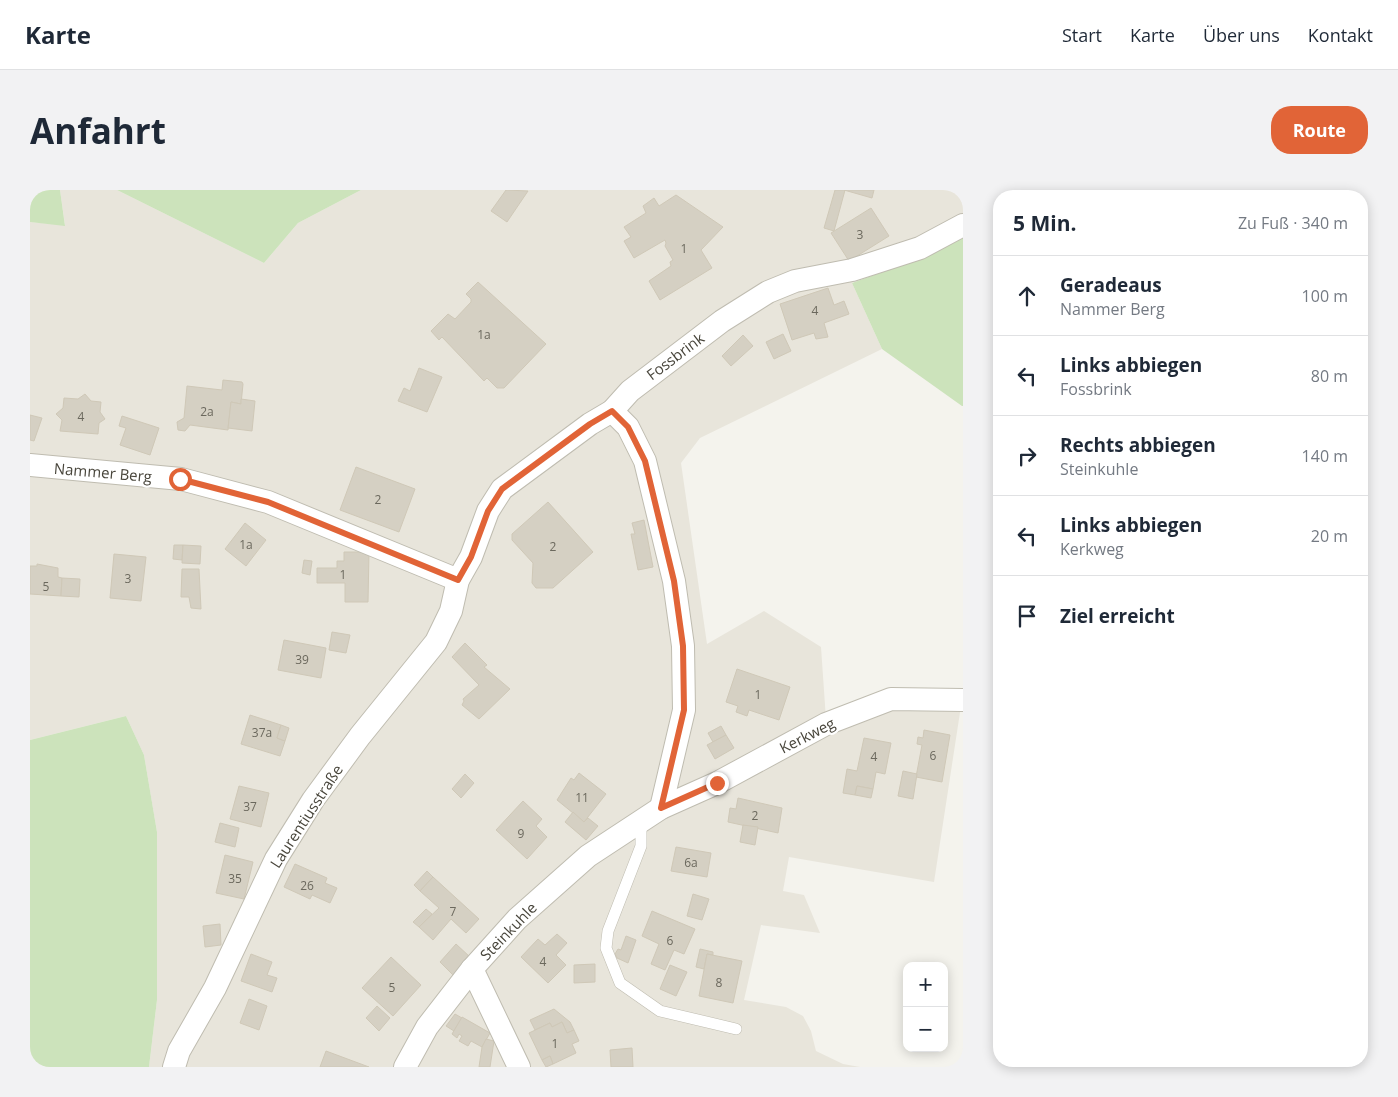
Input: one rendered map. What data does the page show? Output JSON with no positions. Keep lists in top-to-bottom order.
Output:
{
  "streets": {
    "street": [
      "Fossbrink",
      "Nammer Berg",
      "Kerkweg",
      "Laurentiusstraße",
      "Steinkuhle"
    ]
  },
  "crossings": [
    ["Fossbrink", "Nammer Berg"],
    ["Fossbrink", "Laurentiusstraße"],
    ["Nammer Berg", "Laurentiusstraße"],
    ["Kerkweg", "Steinkuhle"]
  ],
  "house_numbers": [
    "3",
    "1",
    "4",
    "1a",
    "2a",
    "4",
    "2",
    "1a",
    "2",
    "1",
    "3",
    "5",
    "39",
    "1",
    "37a",
    "6",
    "4",
    "11",
    "37",
    "2",
    "9",
    "6a",
    "35",
    "26",
    "7",
    "6",
    "4",
    "8",
    "5",
    "1"
  ],
  "page": {
    "header": "Karte",
    "nav": [
      "Start",
      "Karte",
      "Über uns",
      "Kontakt"
    ],
    "buttons": "Route",
    "title": "Anfahrt",
    "heading": ["5 Min.", "Zu Fuß · 340 m"],
    "list": [
      ["Geradeaus", "Nammer Berg", "100 m"],
      ["Links abbiegen", "Fossbrink", "80 m"],
      ["Rechts abbiegen", "Steinkuhle", "140 m"],
      ["Links abbiegen", "Kerkweg", "20 m"],
      "Ziel erreicht"
    ],
    "map_buttons": ["+", "−"]
  }
}
